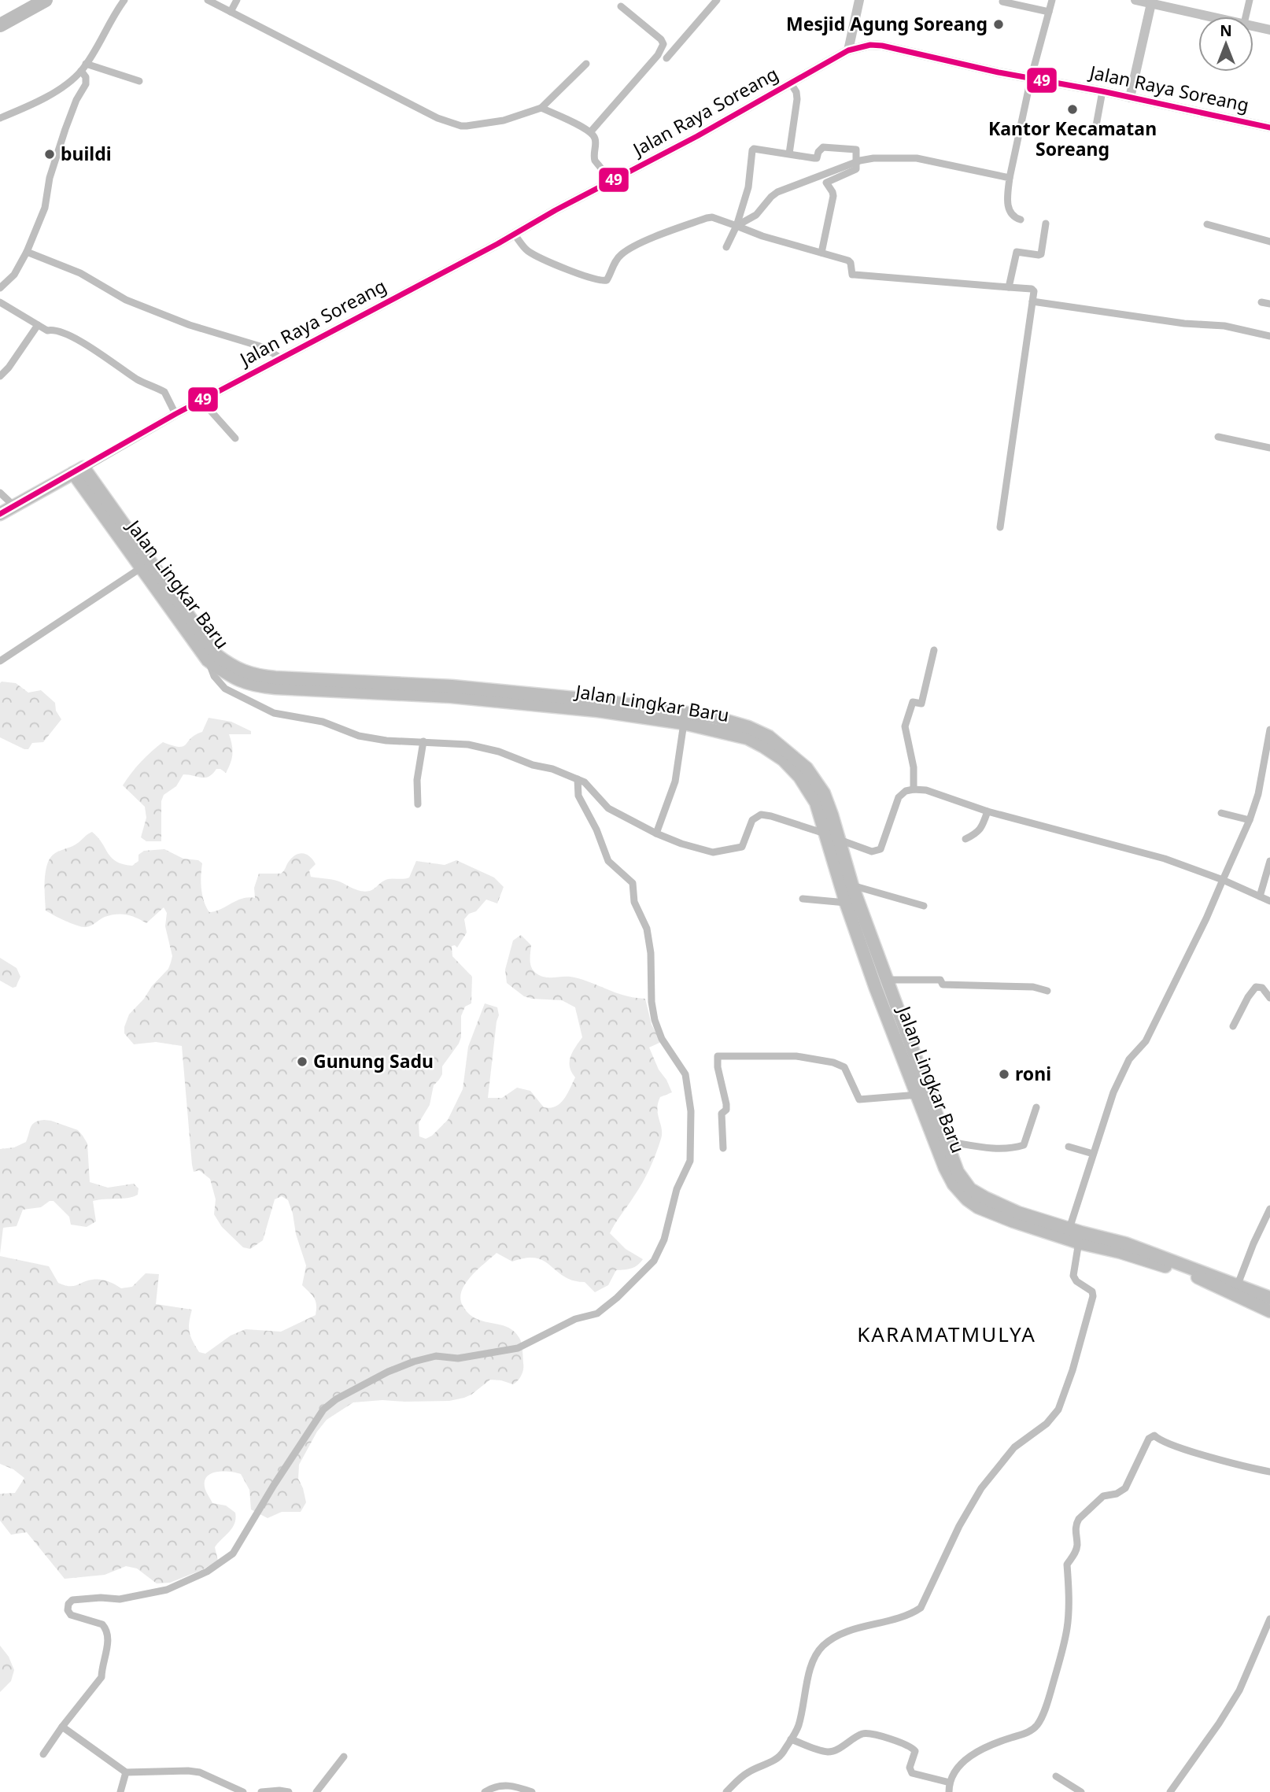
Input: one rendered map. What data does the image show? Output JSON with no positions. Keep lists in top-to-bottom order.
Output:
{
  "streets": {
    "highway": ["Jalan Lingkar Baru"],
    "main road": ["Jalan Raya Soreang"]
  },
  "crossings": [
    ["Jalan Raya Soreang", "Jalan Lingkar Baru"]
  ],
  "districts": ["KARAMATMULYA"],
  "places": [
    "Mesjid Agung Soreang",
    "Kantor Kecamatan Soreang",
    "buildi",
    "Gunung Sadu",
    "roni"
  ],
  "lines": ["transit line 49"],
  "north": "top"
}
